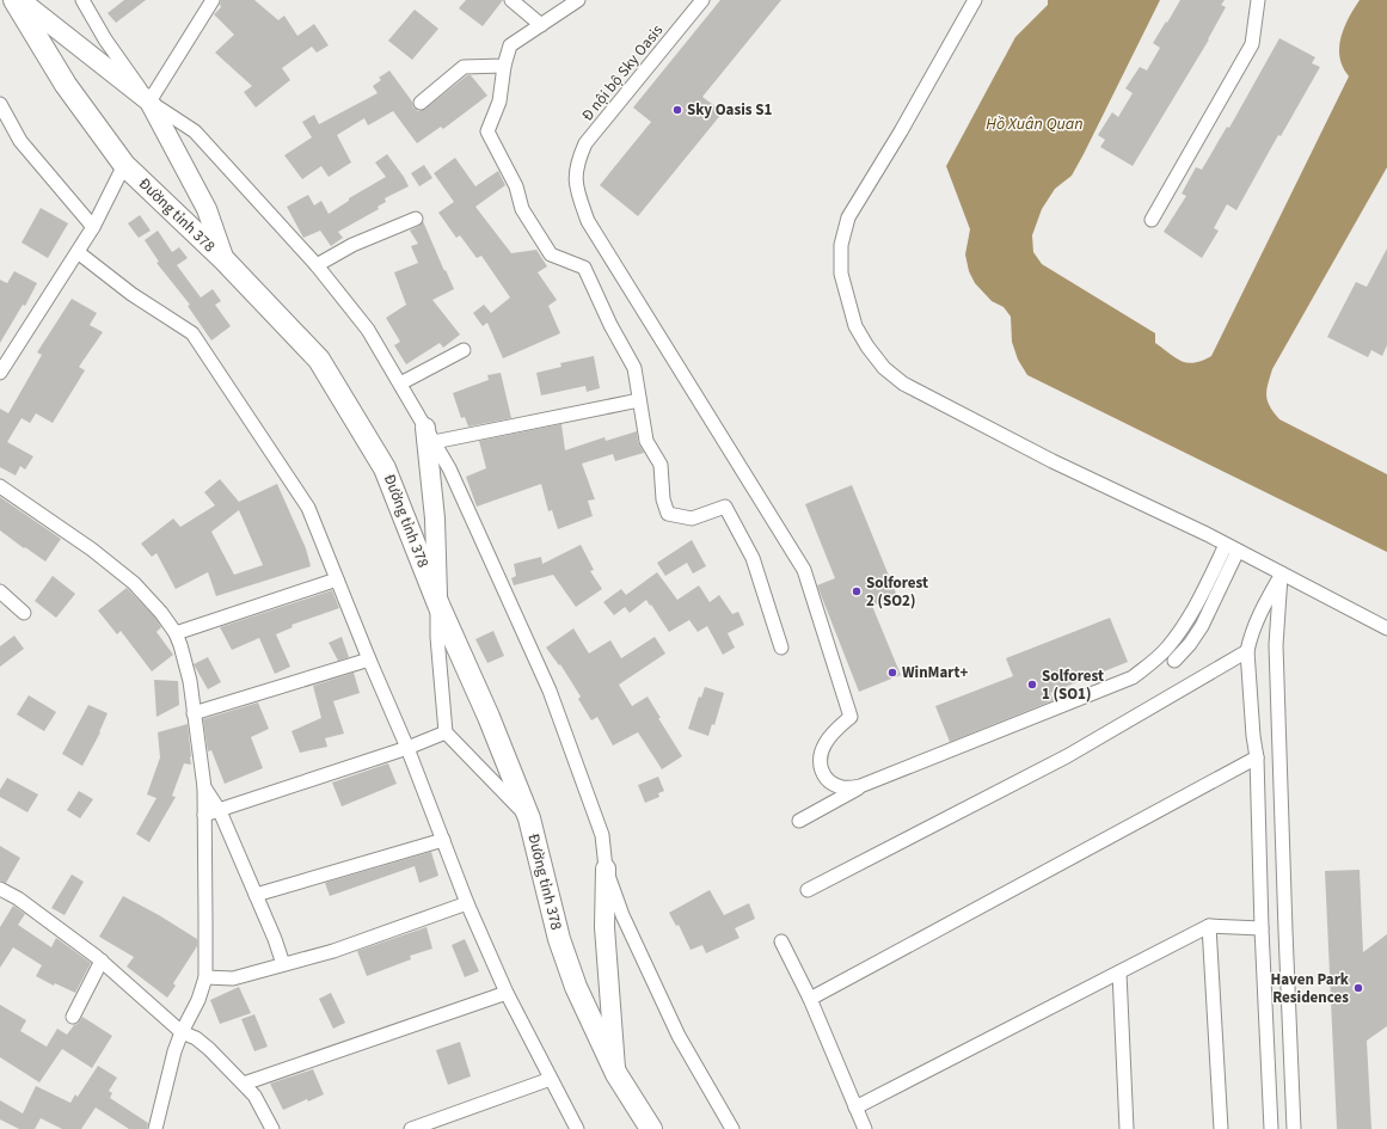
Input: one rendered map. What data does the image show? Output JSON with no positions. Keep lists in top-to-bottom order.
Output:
{
  "streets": {
    "main road": ["Đường tỉnh 378"],
    "street": ["Đ nội bộ Sky Oasis"]
  },
  "water": ["Hồ Xuân Quan"],
  "places": [
    "Sky Oasis S1",
    "Solforest 2 (SO2)",
    "WinMart+",
    "Solforest 1 (SO1)",
    "Haven Park Residences"
  ]
}
